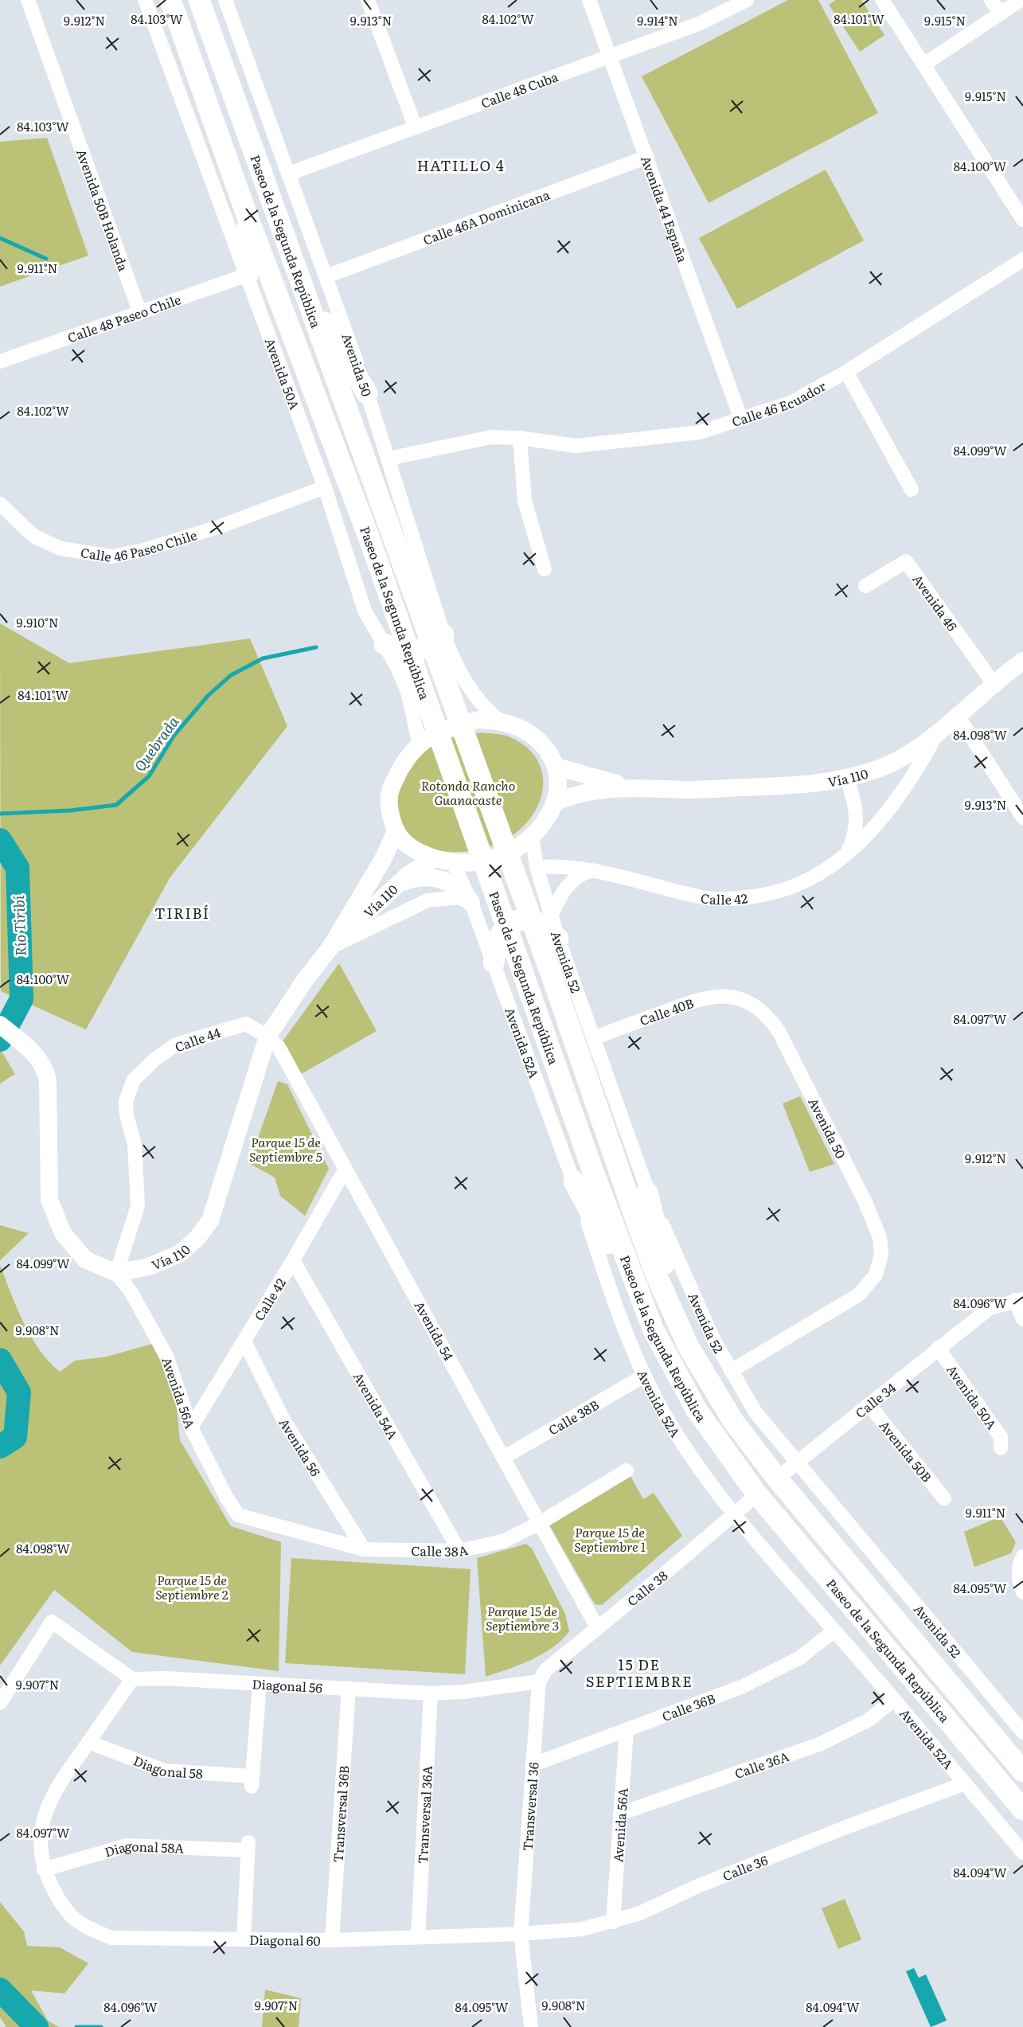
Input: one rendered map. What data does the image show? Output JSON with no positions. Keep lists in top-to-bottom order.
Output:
{
  "streets": {
    "highway": ["Paseo de la Segunda República"],
    "main road": ["Vía 110"],
    "street": [
      "Calle 48 Cuba",
      "Avenida 44 España",
      "Avenida 50B Holanda",
      "Calle 46A Dominicana",
      "Calle 48 Paseo Chile",
      "Avenida 50",
      "Avenida 50A",
      "Calle 46 Ecuador",
      "Calle 46 Paseo Chile",
      "Avenida 46",
      "Calle 42",
      "Avenida 52",
      "Calle 40B",
      "Calle 44",
      "Avenida 52A",
      "Avenida 54",
      "Avenida 56A",
      "Calle 34",
      "Avenida 54A",
      "Calle 38B",
      "Avenida 56",
      "Avenida 50B",
      "Calle 38A",
      "Calle 38",
      "Diagonal 56",
      "Calle 36B",
      "Calle 36A",
      "Diagonal 58",
      "Transversal 36",
      "Transversal 36B",
      "Transversal 36A",
      "Diagonal 58A",
      "Calle 36",
      "Diagonal 60"
    ]
  },
  "crossings": [
    ["Calle 48 Cuba", "Avenida 44 España"],
    ["Calle 48 Cuba", "Avenida 50"],
    ["Avenida 44 España", "Calle 46A Dominicana"],
    ["Avenida 44 España", "Calle 46 Ecuador"],
    ["Avenida 50B Holanda", "Calle 48 Paseo Chile"],
    ["Calle 46A Dominicana", "Avenida 50"],
    ["Paseo de la Segunda República", "Calle 34"],
    ["Paseo de la Segunda República", "Calle 38"],
    ["Calle 48 Paseo Chile", "Avenida 50A"],
    ["Avenida 50", "Avenida 50A"],
    ["Avenida 50", "Calle 46 Ecuador"],
    ["Avenida 50", "Vía 110"],
    ["Avenida 50", "Avenida 52"],
    ["Avenida 50", "Calle 40B"],
    ["Avenida 50", "Avenida 52A"],
    ["Avenida 50A", "Calle 46 Paseo Chile"],
    ["Avenida 50A", "Vía 110"],
    ["Avenida 50A", "Avenida 52"],
    ["Avenida 50A", "Avenida 52A"],
    ["Avenida 50A", "Calle 34"],
    ["Avenida 46", "Vía 110"],
    ["Vía 110", "Calle 42"],
    ["Vía 110", "Avenida 52"],
    ["Vía 110", "Calle 44"],
    ["Vía 110", "Avenida 52A"],
    ["Vía 110", "Avenida 54"],
    ["Vía 110", "Avenida 56A"],
    ["Calle 42", "Avenida 52"],
    ["Calle 42", "Avenida 54"],
    ["Calle 42", "Avenida 56A"],
    ["Calle 42", "Avenida 54A"],
    ["Calle 42", "Avenida 56"],
    ["Avenida 52", "Calle 40B"],
    ["Avenida 52", "Avenida 52A"],
    ["Avenida 52", "Calle 34"],
    ["Calle 44", "Avenida 54"],
    ["Calle 44", "Avenida 56A"],
    ["Avenida 52A", "Calle 38B"],
    ["Avenida 52A", "Calle 38"],
    ["Avenida 52A", "Calle 36B"],
    ["Avenida 52A", "Calle 36A"],
    ["Avenida 52A", "Calle 36"],
    ["Avenida 54", "Calle 38B"],
    ["Avenida 54", "Calle 38A"],
    ["Avenida 54", "Calle 38"],
    ["Avenida 56A", "Calle 38A"],
    ["Avenida 56A", "Calle 36B"],
    ["Avenida 56A", "Calle 36A"],
    ["Avenida 56A", "Calle 36"],
    ["Calle 34", "Avenida 50B"],
    ["Avenida 54A", "Calle 38A"],
    ["Avenida 56", "Calle 38A"],
    ["Calle 38", "Diagonal 56"],
    ["Calle 38", "Transversal 36"],
    ["Diagonal 56", "Diagonal 58"],
    ["Diagonal 56", "Transversal 36"],
    ["Diagonal 56", "Transversal 36B"],
    ["Diagonal 56", "Transversal 36A"],
    ["Calle 36B", "Transversal 36"],
    ["Transversal 36", "Calle 36"],
    ["Transversal 36", "Diagonal 60"],
    ["Transversal 36B", "Diagonal 60"],
    ["Transversal 36A", "Diagonal 60"],
    ["Diagonal 58A", "Diagonal 60"],
    ["Calle 36", "Diagonal 60"]
  ],
  "districts": ["HATILLO 4", "TIRIBÍ", "15 DE SEPTIEMBRE"],
  "water": ["Quebrada", "Río Tiribí"],
  "parks": [
    "Rotonda Rancho Guanacaste",
    "Parque 15 de Septiembre 5",
    "Parque 15 de Septiembre 1",
    "Parque 15 de Septiembre 2",
    "Parque 15 de Septiembre 3"
  ],
  "coordinates": [
    "84.102°W",
    "84.101°W",
    "84.103°W",
    "9.912°N",
    "9.913°N",
    "9.914°N",
    "9.915°N",
    "84.100°W",
    "9.911°N",
    "84.099°W",
    "9.910°N",
    "84.098°W",
    "84.097°W",
    "84.096°W",
    "9.908°N",
    "84.095°W",
    "9.907°N",
    "84.094°W"
  ]
}
